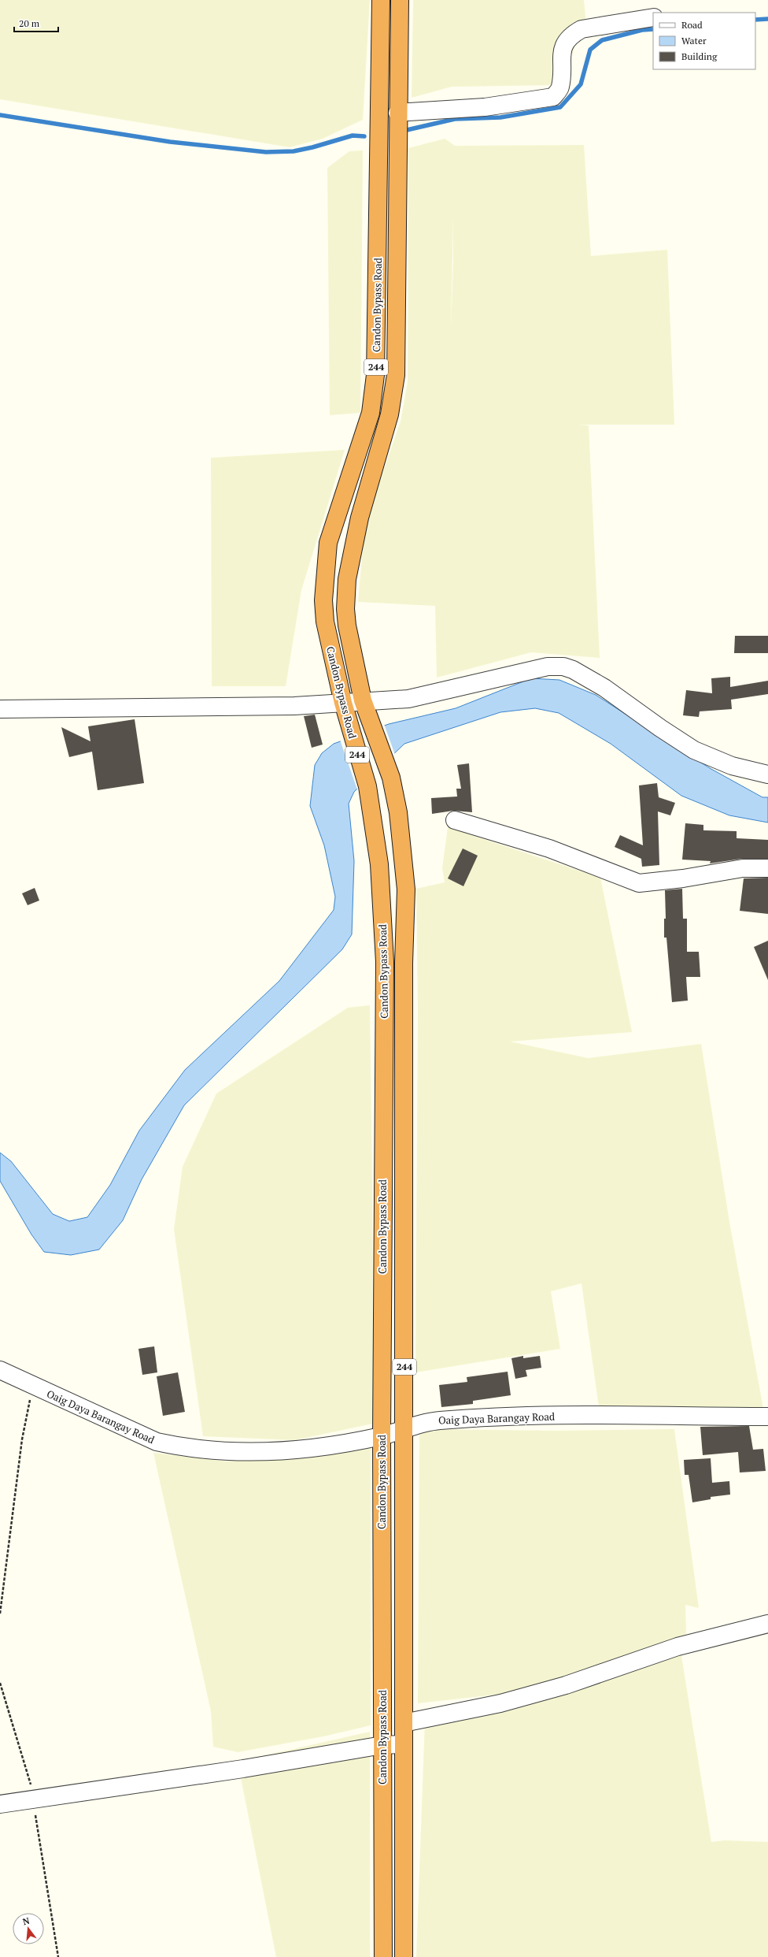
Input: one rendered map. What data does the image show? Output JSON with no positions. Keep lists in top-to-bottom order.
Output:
{
  "streets": {
    "highway": ["Candon Bypass Road", "244"],
    "street": ["Oaig Daya Barangay Road"]
  },
  "crossings": [
    ["Candon Bypass Road", "Oaig Daya Barangay Road"]
  ],
  "legend": ["Road", "Water", "Building"],
  "scale_bar": "20 m",
  "north": "top"
}
